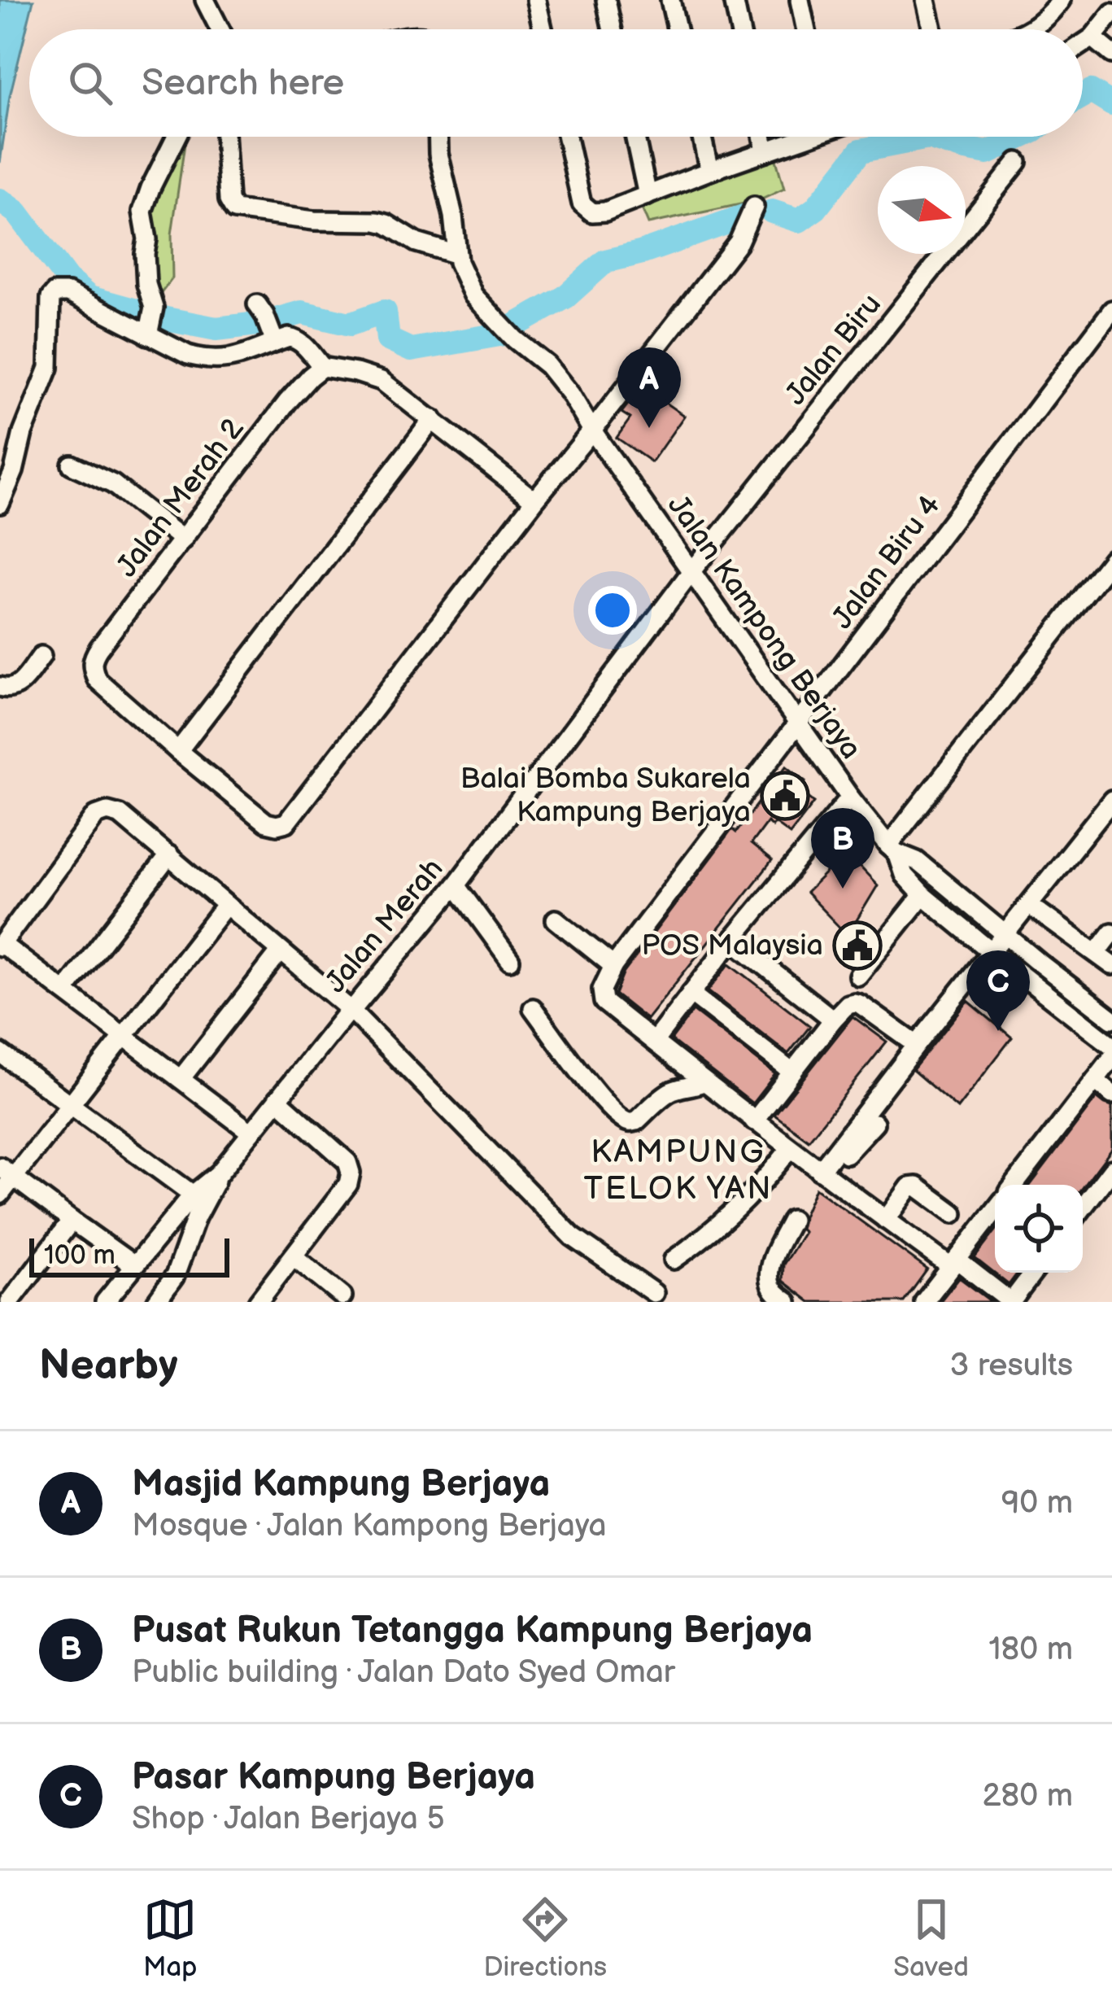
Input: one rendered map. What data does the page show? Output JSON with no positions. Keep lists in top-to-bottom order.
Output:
{
  "streets": {
    "street": [
      "Jalan Biru",
      "Jalan Merah 2",
      "Jalan Biru 4",
      "Jalan Kampong Berjaya",
      "Jalan Merah"
    ]
  },
  "crossings": [
    ["Jalan Biru", "Jalan Kampong Berjaya"],
    ["Jalan Biru", "Jalan Merah"],
    ["Jalan Biru 4", "Jalan Kampong Berjaya"],
    ["Jalan Kampong Berjaya", "Jalan Merah"]
  ],
  "districts": ["KAMPUNG TELOK YAN"],
  "places": {
    "public building": ["Balai Bomba Sukarela Kampung Berjaya", "POS Malaysia"]
  },
  "scale_bar": "100 m",
  "north": "right",
  "page": {
    "search": "Search here",
    "pins": ["A", "B", "C"],
    "scale": "100 m",
    "heading": ["Nearby", "3 results"],
    "list": [
      {
        "mark": "A",
        "name": "Masjid Kampung Berjaya",
        "note": "Mosque · Jalan Kampong Berjaya",
        "value": "90 m"
      },
      {
        "mark": "B",
        "name": "Pusat Rukun Tetangga Kampung Berjaya",
        "note": "Public building · Jalan Dato Syed Omar",
        "value": "180 m"
      },
      {
        "mark": "C",
        "name": "Pasar Kampung Berjaya",
        "note": "Shop · Jalan Berjaya 5",
        "value": "280 m"
      }
    ],
    "nav": ["Map", "Directions", "Saved"]
  }
}
